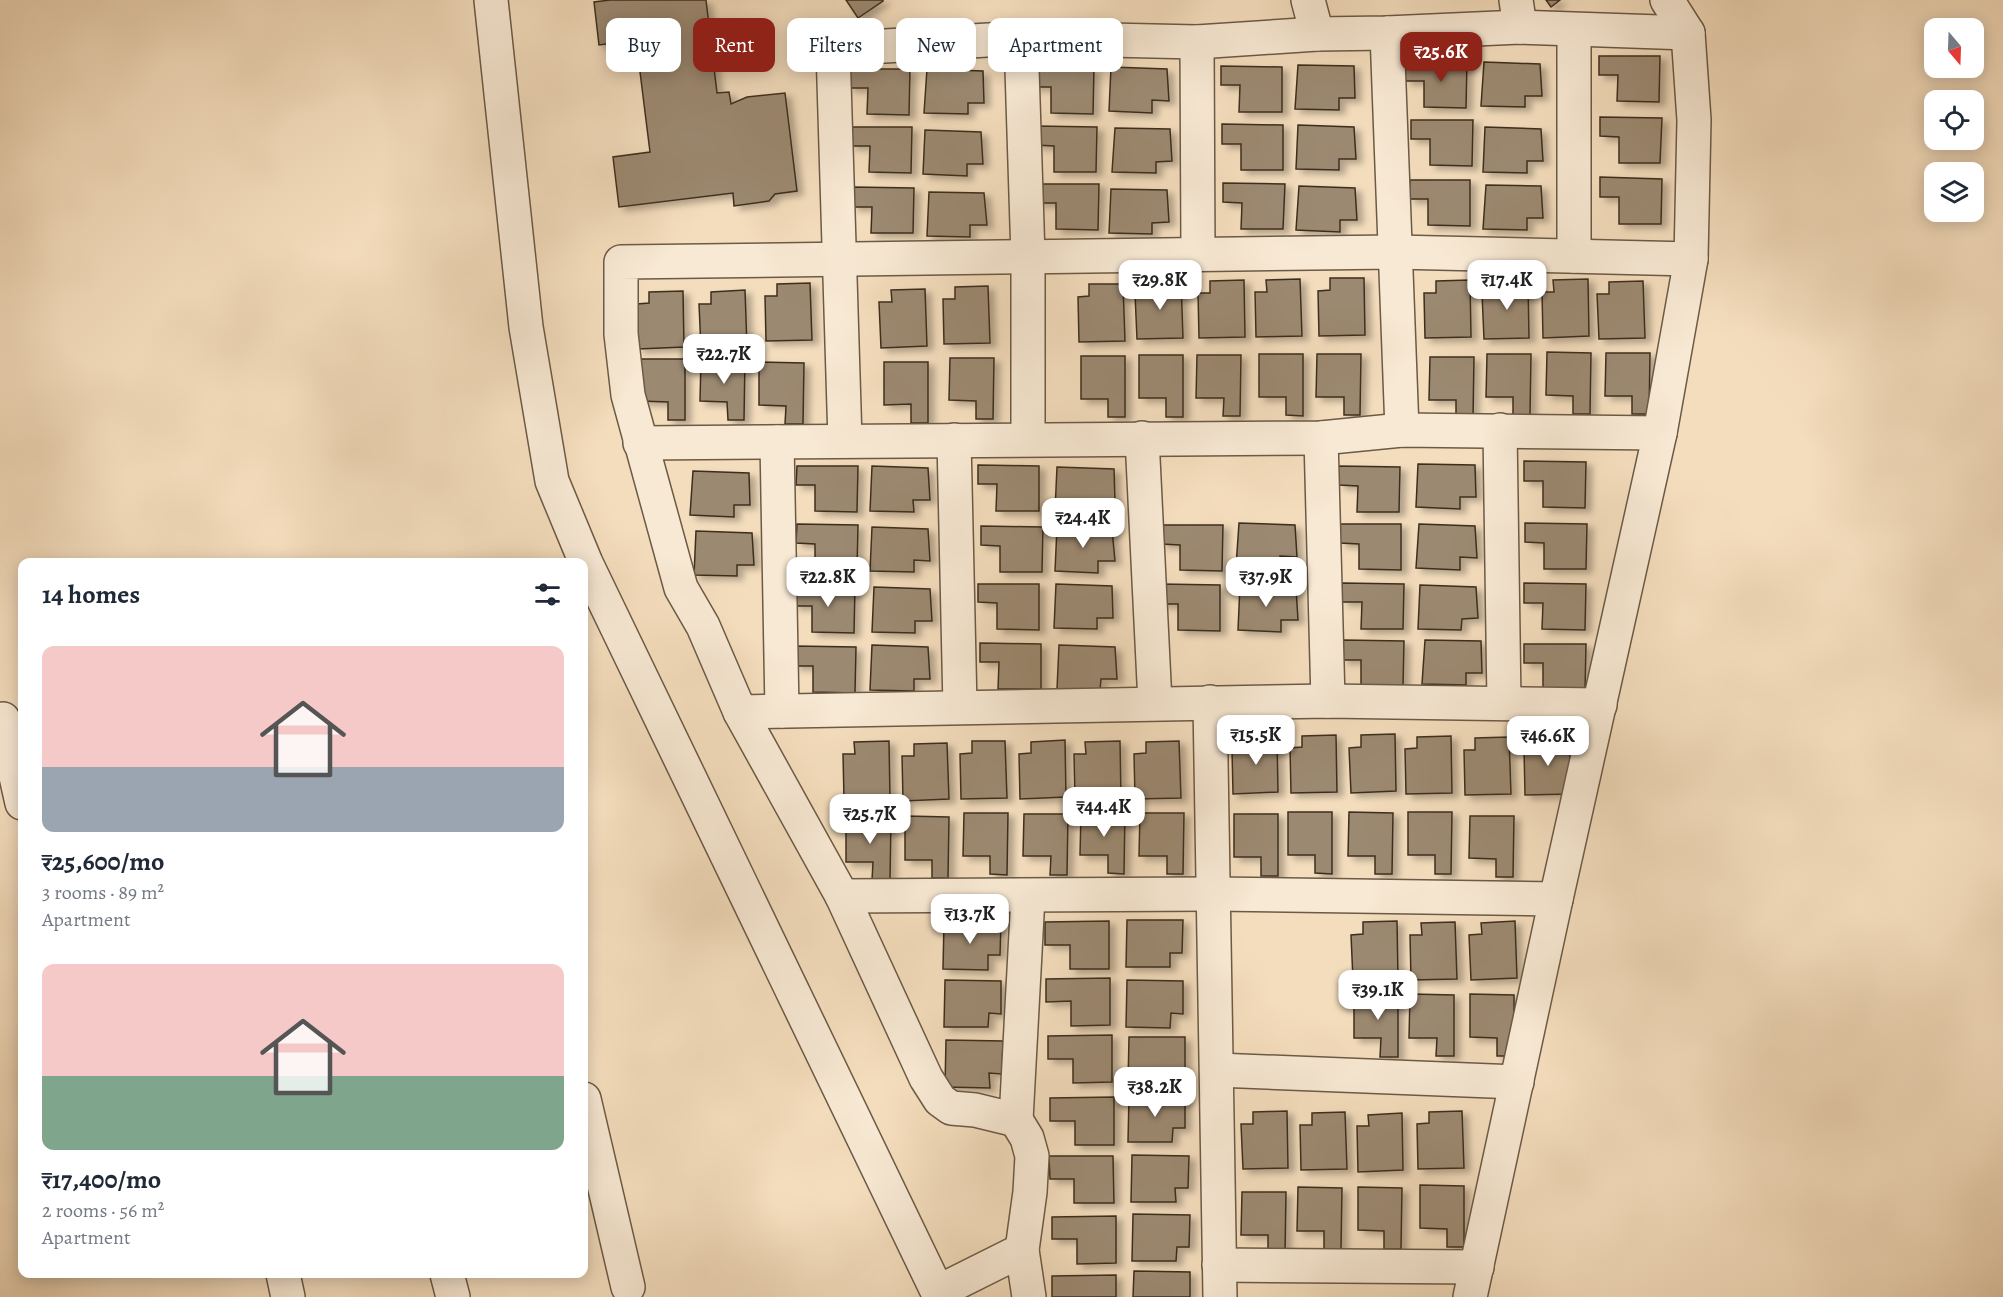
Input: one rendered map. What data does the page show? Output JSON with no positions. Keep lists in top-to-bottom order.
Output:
{
  "north": "bottom",
  "page": {
    "chip": [
      "Buy",
      "Rent",
      "Filters",
      "New",
      "Apartment"
    ],
    "price": [
      "₹25.6K",
      "₹29.8K",
      "₹17.4K",
      "₹22.7K",
      "₹24.4K",
      "₹22.8K",
      "₹37.9K",
      "₹15.5K",
      "₹46.6K",
      "₹44.4K",
      "₹25.7K",
      "₹13.7K",
      "₹39.1K",
      "₹38.2K"
    ],
    "heading": "14 homes",
    "list": [
      {
        "name": "₹25,600/mo",
        "note": "3 rooms · 89 m² · Apartment"
      },
      {
        "name": "₹17,400/mo",
        "note": "2 rooms · 56 m² · Apartment"
      }
    ]
  }
}
